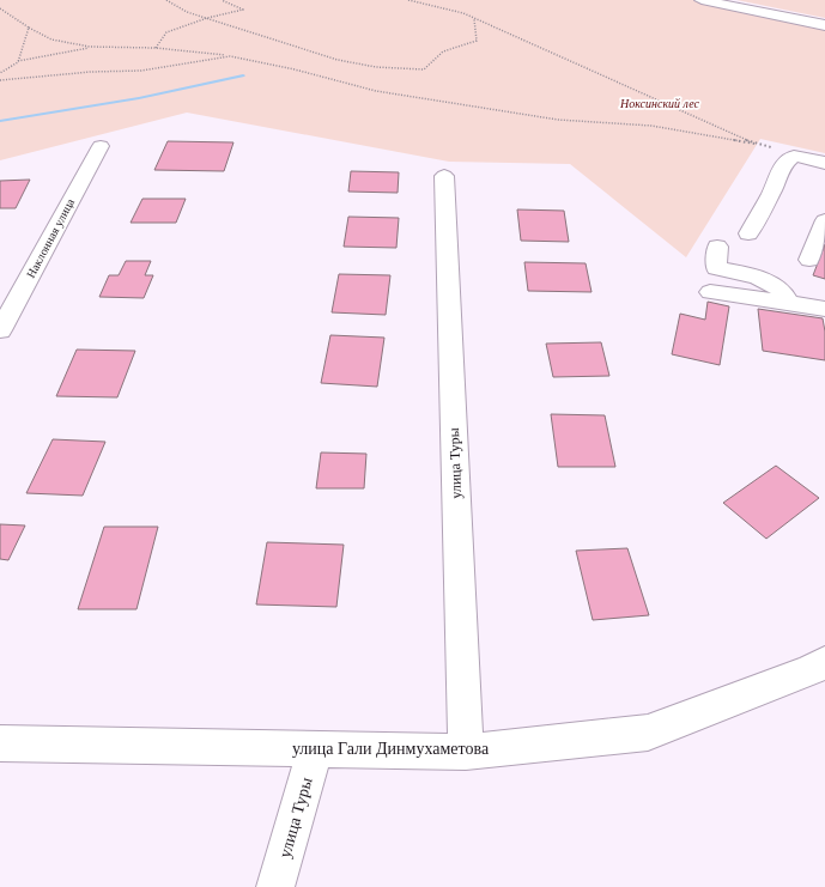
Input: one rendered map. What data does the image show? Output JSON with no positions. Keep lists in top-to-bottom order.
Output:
{
  "streets": {
    "street": ["Наклонная улица", "улица Туры", "улица Гали Динмухаметова"]
  },
  "crossings": [
    ["улица Туры", "улица Гали Динмухаметова"]
  ],
  "parks": ["Ноксинский лес"]
}
